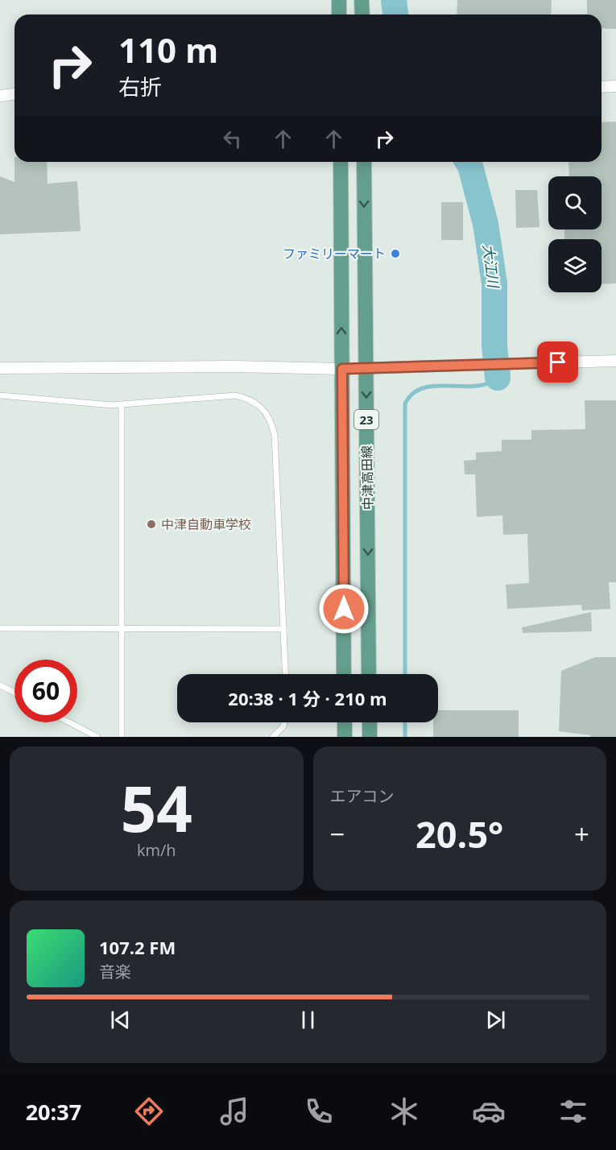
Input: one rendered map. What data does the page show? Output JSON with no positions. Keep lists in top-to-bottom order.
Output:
{
  "streets": {
    "main road": ["23", "中津高田線"]
  },
  "water": ["大江川"],
  "places": ["ファミリーマート", "中津自動車学校"],
  "page": {
    "turn": ["110 m", "右折"],
    "limit": "60",
    "trip": "20:38 · 1 分 · 210 m",
    "tile": [
      ["54", "km/h"],
      "エアコン"
    ],
    "heat": ["−", "20.5°", "+"],
    "song": ["107.2 FM", "音楽"],
    "tabs": "20:37"
  }
}
